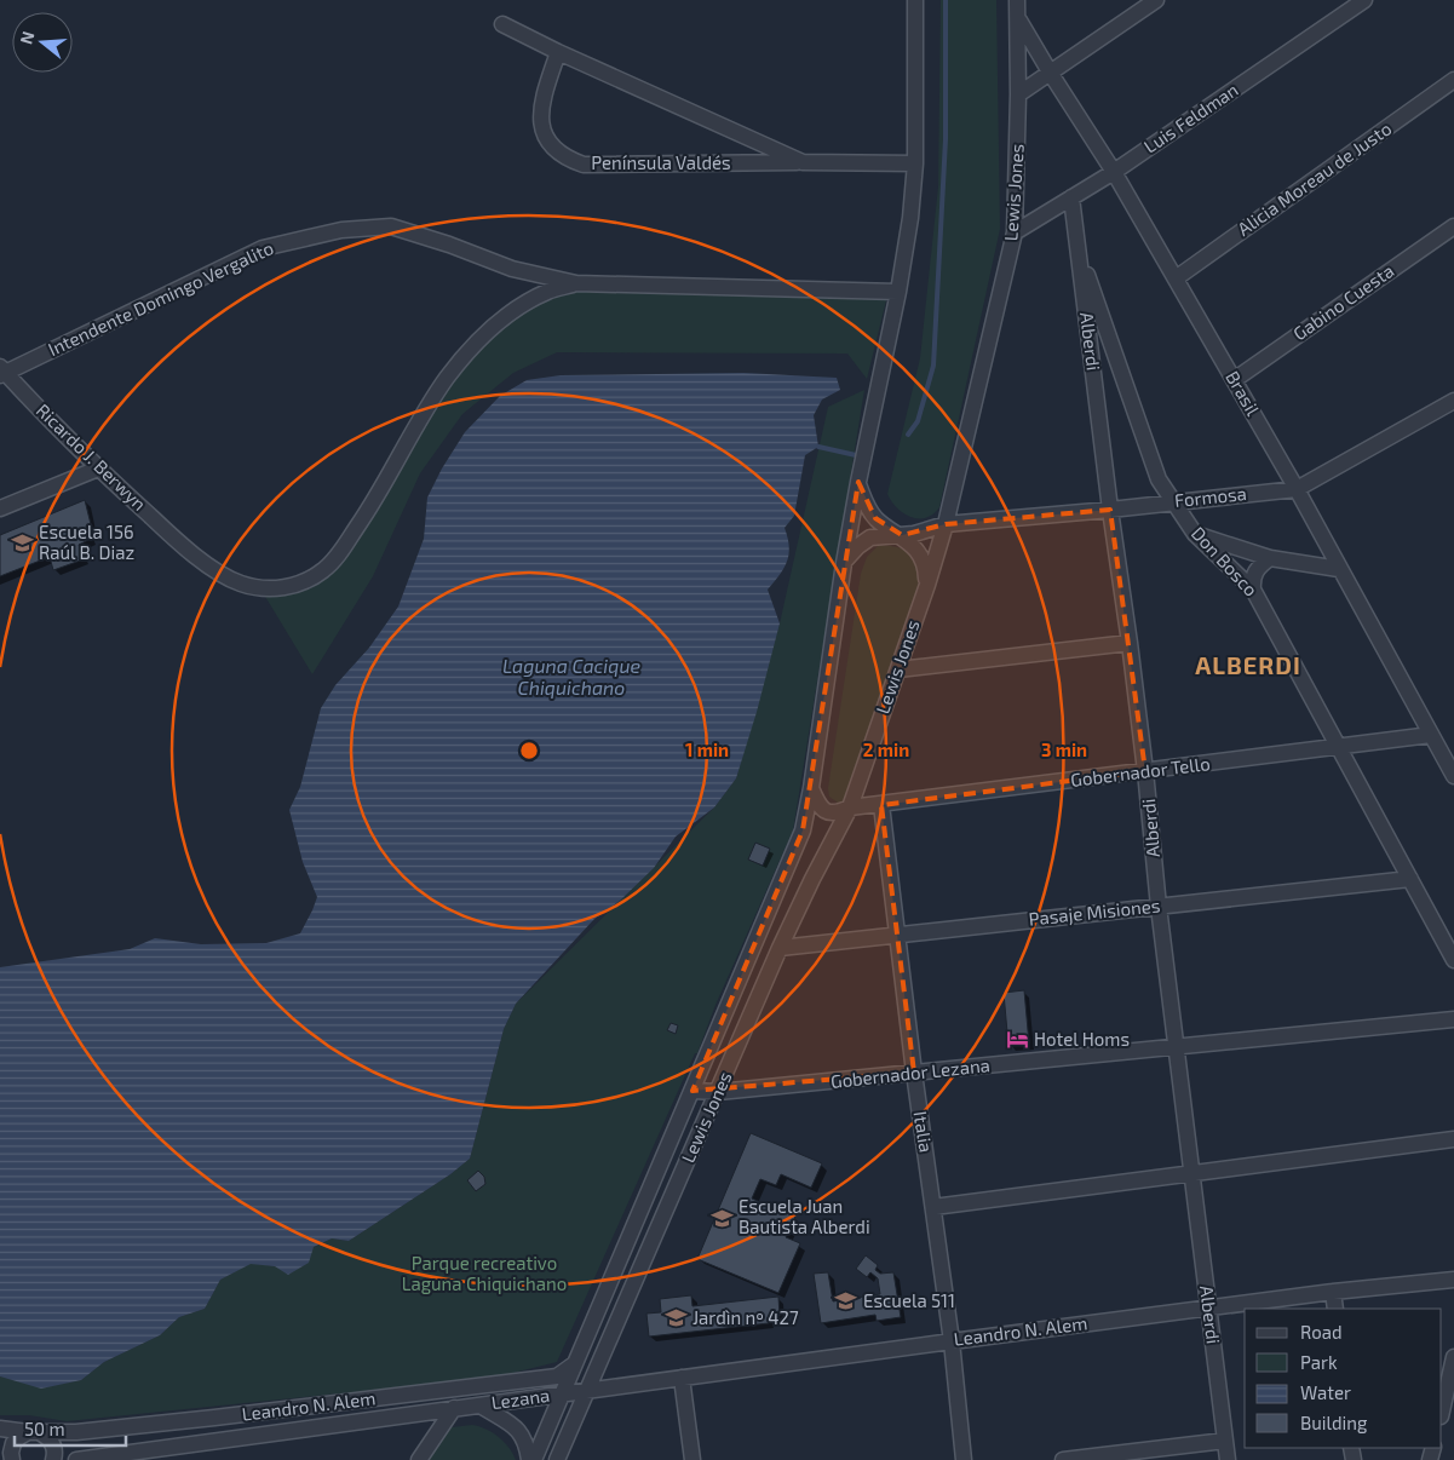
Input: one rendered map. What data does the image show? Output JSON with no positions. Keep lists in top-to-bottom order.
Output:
{
  "streets": {
    "street": [
      "Luis Feldman",
      "Península Valdés",
      "Alicia Moreau de Justo",
      "Lewis Jones",
      "Intendente Domingo Vergalito",
      "Gabino Cuesta",
      "Alberdi",
      "Brasil",
      "Ricardo J. Berwyn",
      "Formosa",
      "Don Bosco",
      "Gobernador Tello",
      "Pasaje Misiones",
      "Gobernador Lezana",
      "Italia",
      "Leandro N. Alem",
      "Lezana"
    ]
  },
  "crossings": [
    ["Luis Feldman", "Lewis Jones"],
    ["Luis Feldman", "Alberdi"],
    ["Luis Feldman", "Brasil"],
    ["Península Valdés", "Lewis Jones"],
    ["Alicia Moreau de Justo", "Brasil"],
    ["Lewis Jones", "Brasil"],
    ["Lewis Jones", "Formosa"],
    ["Lewis Jones", "Gobernador Tello"],
    ["Lewis Jones", "Pasaje Misiones"],
    ["Lewis Jones", "Gobernador Lezana"],
    ["Lewis Jones", "Leandro N. Alem"],
    ["Lewis Jones", "Lezana"],
    ["Intendente Domingo Vergalito", "Ricardo J. Berwyn"],
    ["Gabino Cuesta", "Brasil"],
    ["Alberdi", "Formosa"],
    ["Alberdi", "Don Bosco"],
    ["Alberdi", "Gobernador Tello"],
    ["Alberdi", "Pasaje Misiones"],
    ["Alberdi", "Gobernador Lezana"],
    ["Alberdi", "Leandro N. Alem"],
    ["Brasil", "Formosa"],
    ["Brasil", "Gobernador Tello"],
    ["Formosa", "Don Bosco"],
    ["Don Bosco", "Gobernador Tello"],
    ["Don Bosco", "Pasaje Misiones"],
    ["Gobernador Tello", "Italia"],
    ["Pasaje Misiones", "Italia"],
    ["Gobernador Lezana", "Italia"],
    ["Italia", "Leandro N. Alem"],
    ["Leandro N. Alem", "Lezana"]
  ],
  "districts": ["ALBERDI"],
  "water": ["Laguna Cacique Chiquichano"],
  "parks": ["Parque recreativo Laguna Chiquichano"],
  "places": {
    "school or university": [
      "Escuela 156 Raúl B. Diaz",
      "Escuela Juan Bautista Alberdi",
      "Escuela 511",
      "Jardìn nº 427"
    ],
    "hotel": ["Hotel Homs"]
  },
  "legend": [
    "Road",
    "Park",
    "Water",
    "Building"
  ],
  "scale_bar": "50 m",
  "north": "left",
  "rings": ["1 min", "2 min", "3 min"]
}
